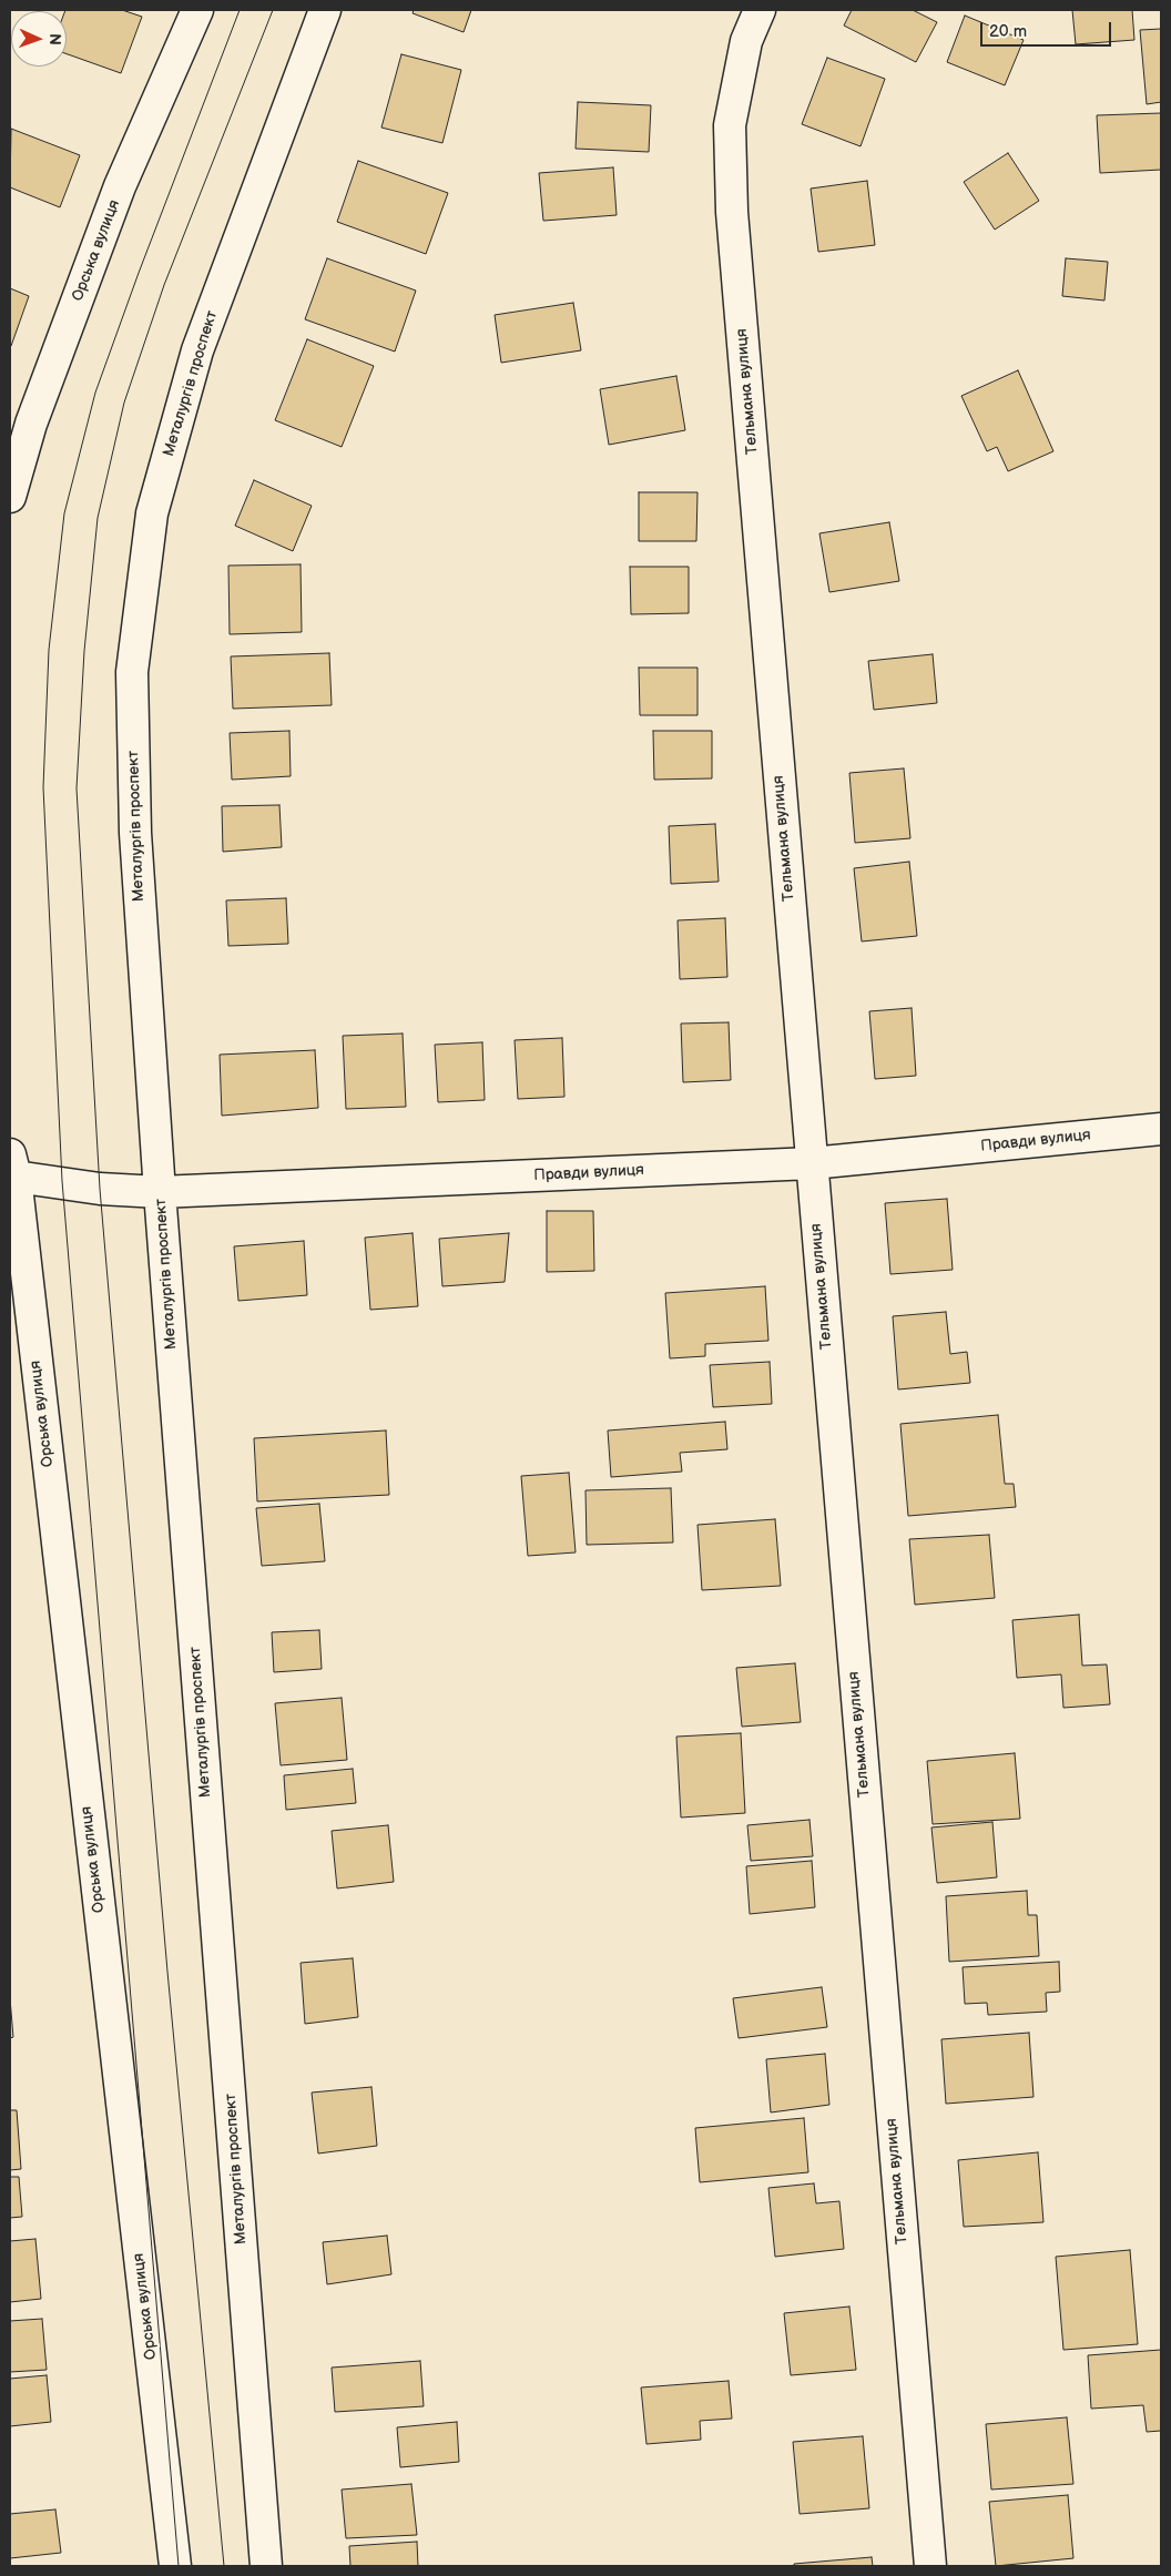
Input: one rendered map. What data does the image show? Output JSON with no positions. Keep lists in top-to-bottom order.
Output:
{
  "streets": {
    "street": [
      "Орська вулиця",
      "Металургів проспект",
      "Тельмана вулиця",
      "Правди вулиця"
    ]
  },
  "crossings": [
    ["Орська вулиця", "Правди вулиця"],
    ["Металургів проспект", "Правди вулиця"],
    ["Тельмана вулиця", "Правди вулиця"]
  ],
  "scale_bar": "20 m",
  "north": "right"
}
